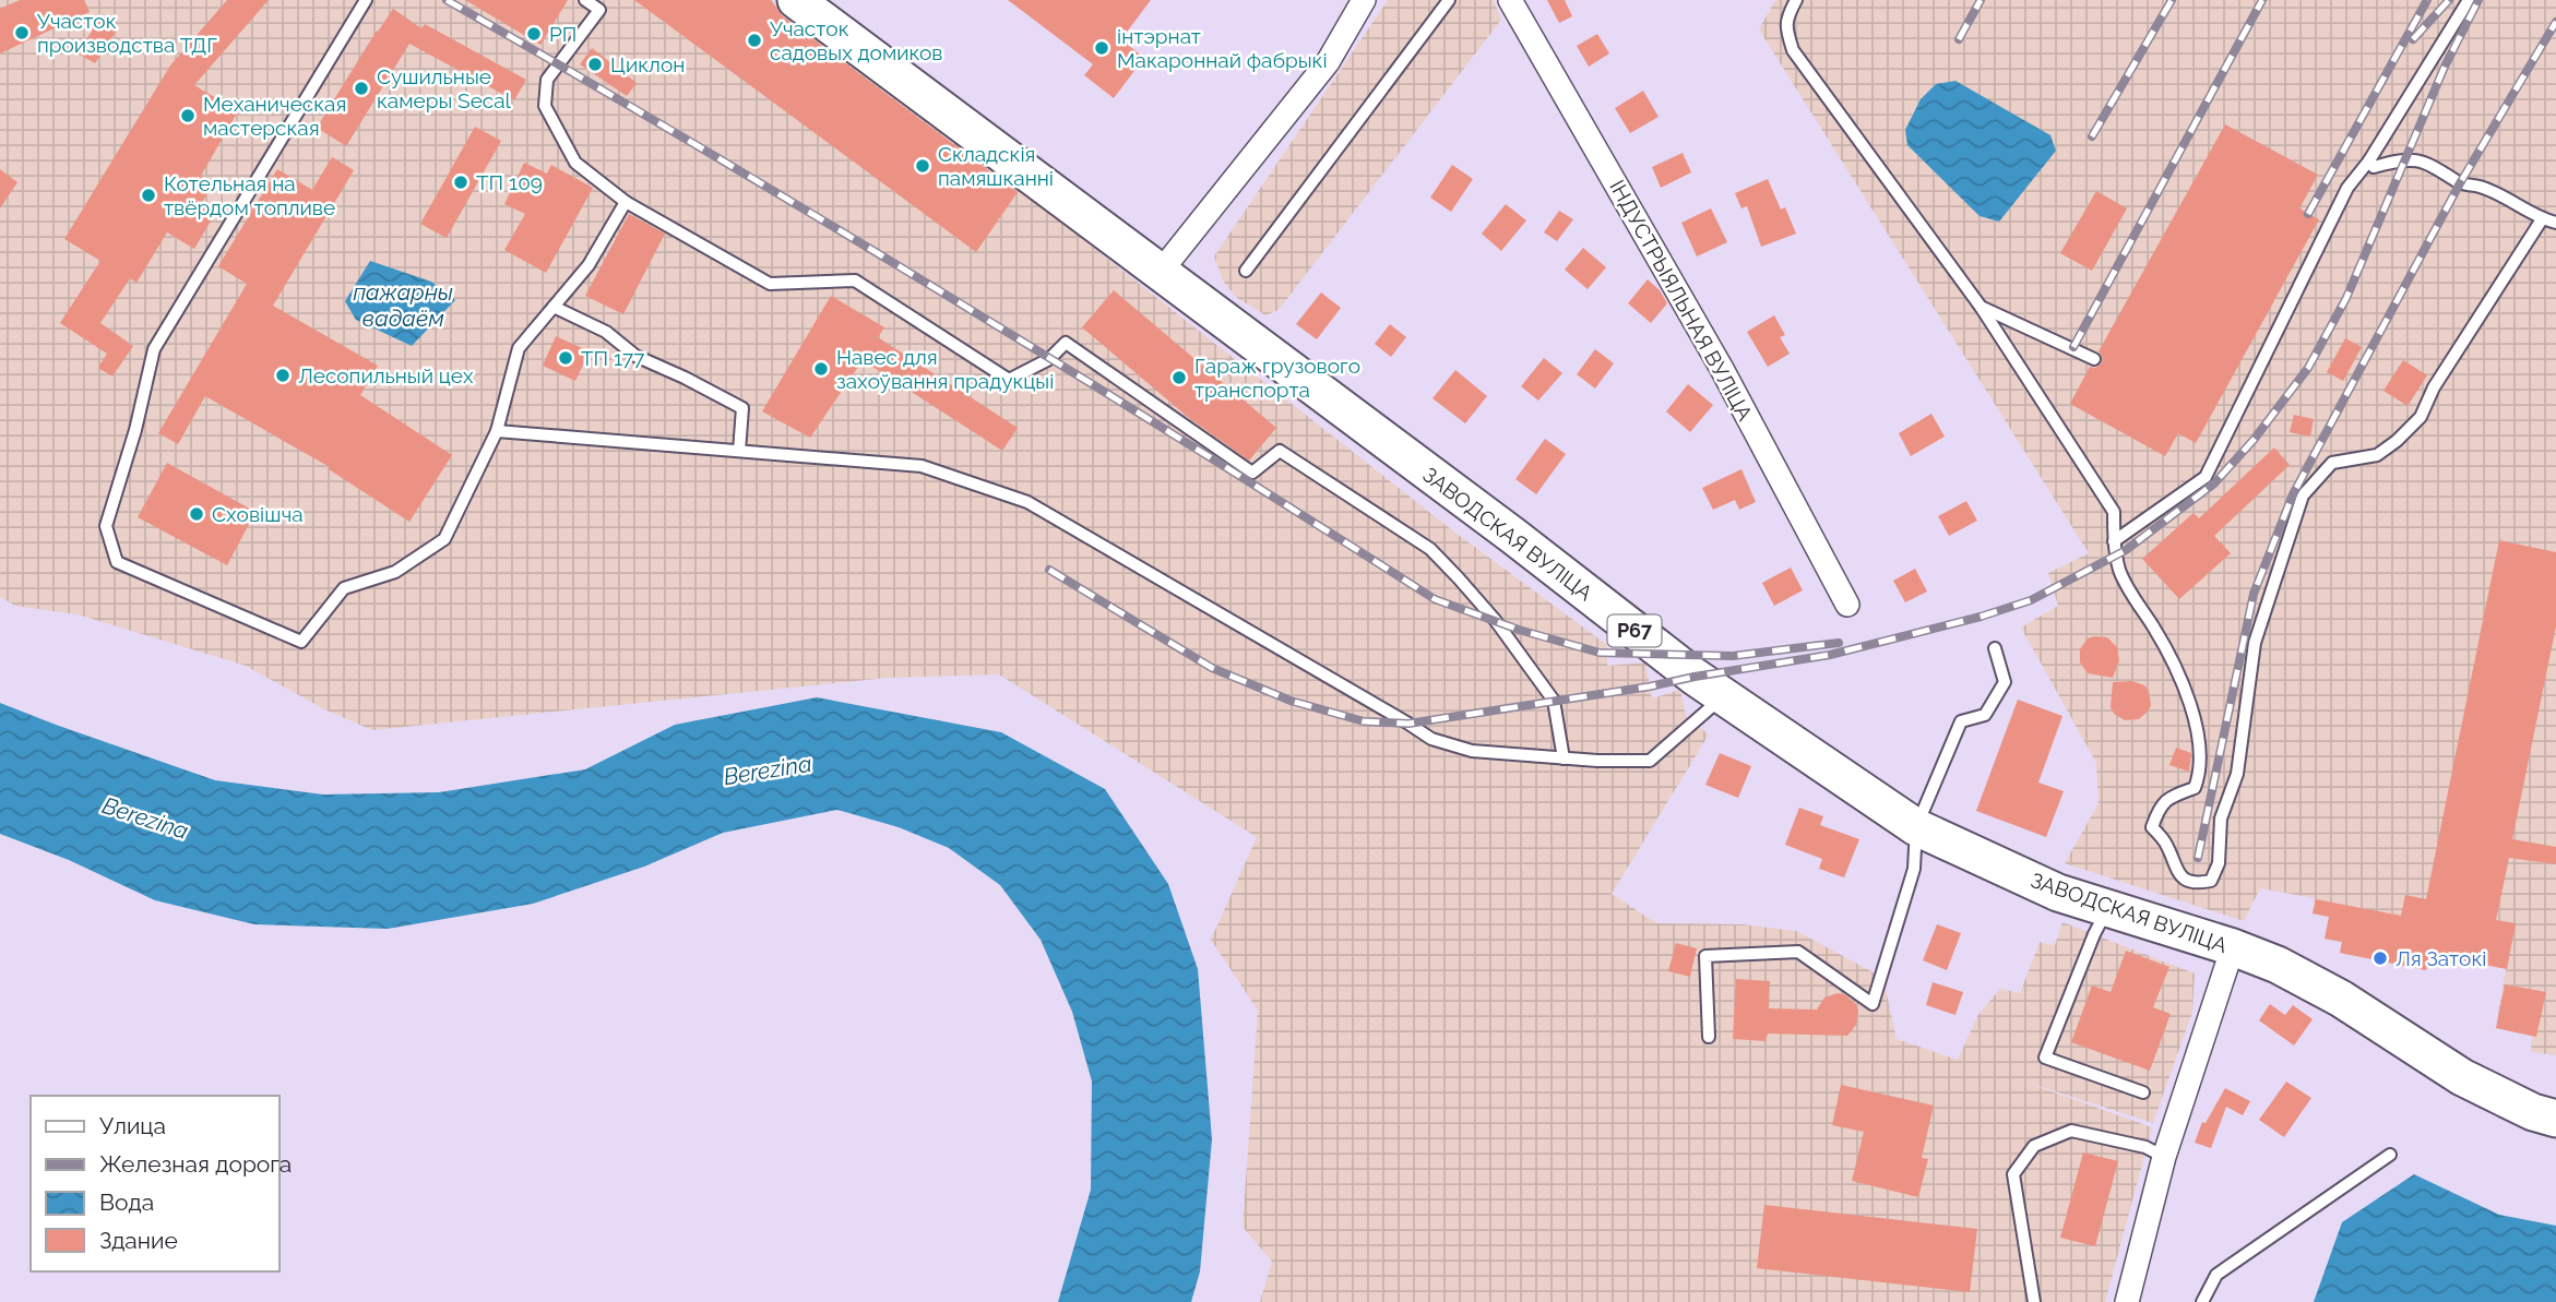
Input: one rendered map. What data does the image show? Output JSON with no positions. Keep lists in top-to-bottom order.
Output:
{
  "streets": {
    "main road": ["ЗАВОДСКАЯ ВУЛІЦА", "Р67"],
    "street": ["ІНДУСТРЫЯЛЬНАЯ ВУЛІЦА"]
  },
  "water": ["пажарны вадаём", "Berezina"],
  "places": [
    "Участок производства ТДГ",
    "РП",
    "Участок садовых домиков",
    "інтэрнат Макароннай фабрыкі",
    "Циклон",
    "Сушильные камеры Secal",
    "Механическая мастерская",
    "Складскія памяшканні",
    "ТП 109",
    "Котельная на твёрдом топливе",
    "ТП 177",
    "Навес для захоўвання прадукцыі",
    "Лесопильный цех",
    "Гараж грузового транспорта",
    "Сховішча",
    "Ля Затокі"
  ],
  "legend": [
    "Улица",
    "Железная дорога",
    "Вода",
    "Здание"
  ]
}
